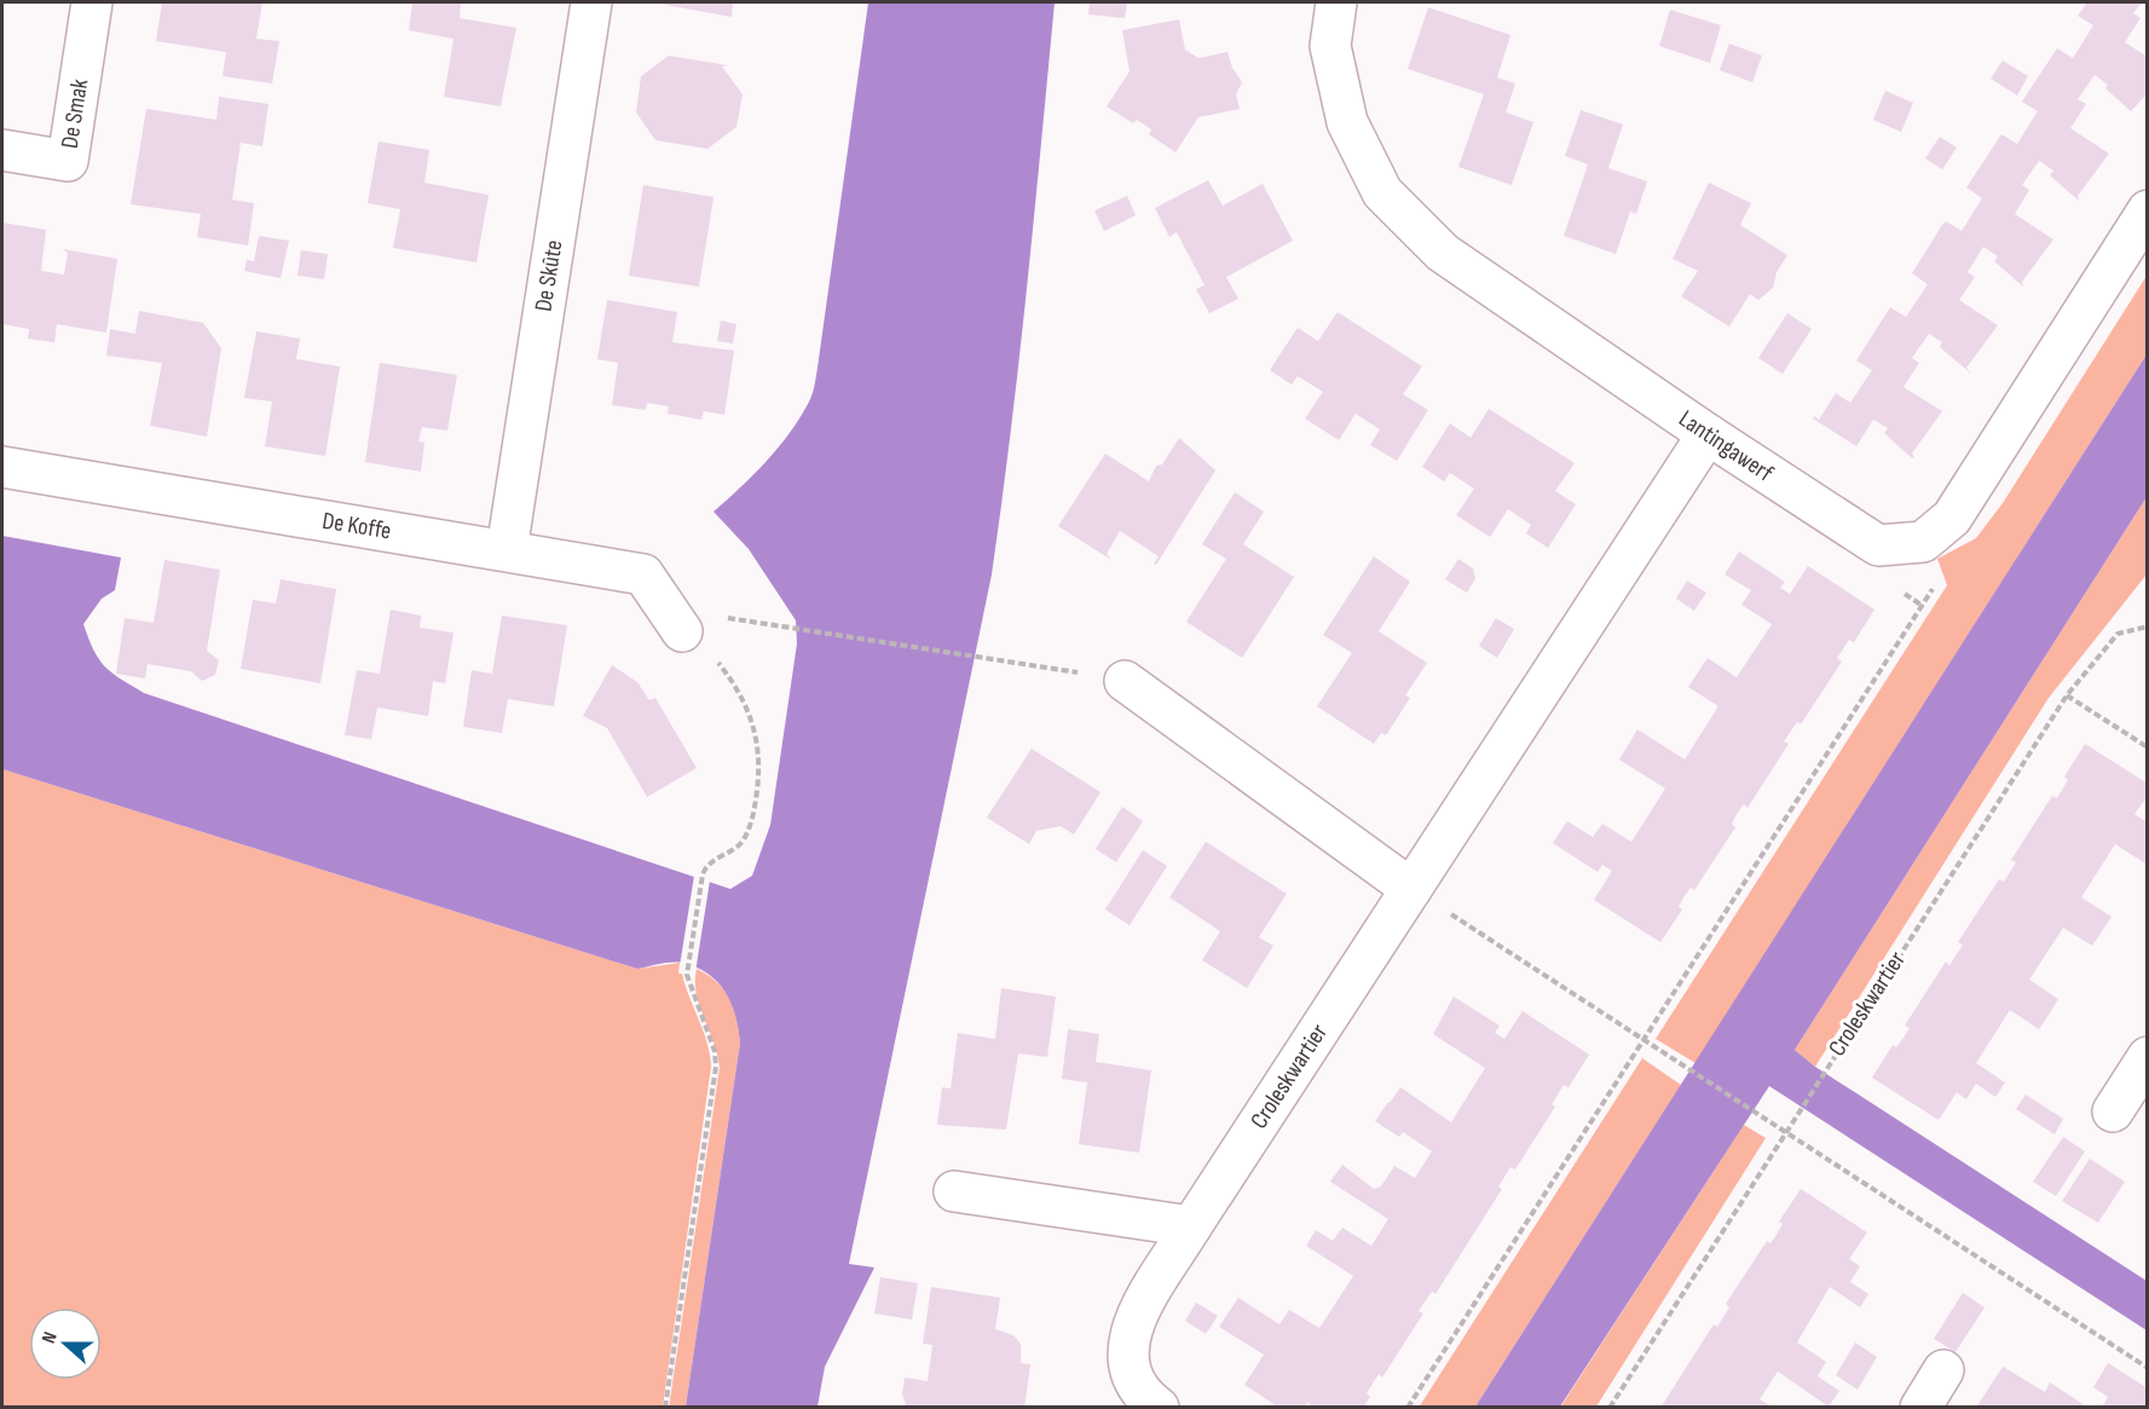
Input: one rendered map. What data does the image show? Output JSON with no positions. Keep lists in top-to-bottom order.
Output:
{
  "streets": {
    "street": [
      "De Smak",
      "De Skûte",
      "Lantingawerf",
      "De Koffe",
      "Croleskwartier"
    ]
  },
  "crossings": [
    ["De Skûte", "De Koffe"],
    ["Lantingawerf", "Croleskwartier"]
  ],
  "north": "left"
}
